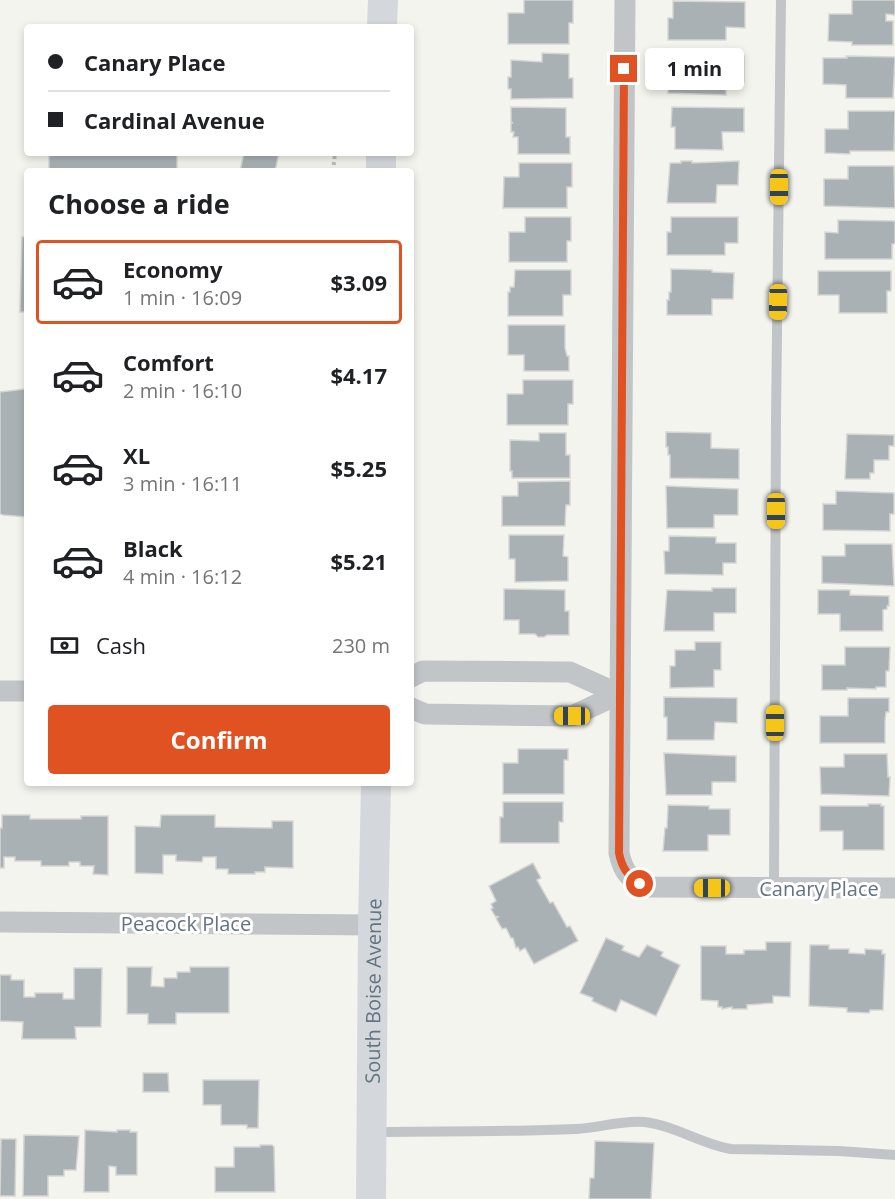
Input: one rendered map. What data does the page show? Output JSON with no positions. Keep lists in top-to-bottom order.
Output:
{
  "streets": {
    "main road": ["South Boise Avenue"],
    "street": ["Canary Place", "Peacock Place"]
  },
  "crossings": [
    ["Peacock Place", "South Boise Avenue"]
  ],
  "page": {
    "banner": ["Canary Place", "Cardinal Avenue"],
    "bubble": "1 min",
    "heading": "Choose a ride",
    "list": [
      {
        "name": "Economy",
        "note": "1 min · 16:09",
        "value": "$3.09"
      },
      {
        "name": "Comfort",
        "note": "2 min · 16:10",
        "value": "$4.17"
      },
      {
        "name": "XL",
        "note": "3 min · 16:11",
        "value": "$5.25"
      },
      {
        "name": "Black",
        "note": "4 min · 16:12",
        "value": "$5.21"
      }
    ],
    "pay": ["Cash", "230 m"],
    "buttons": "Confirm"
  }
}
